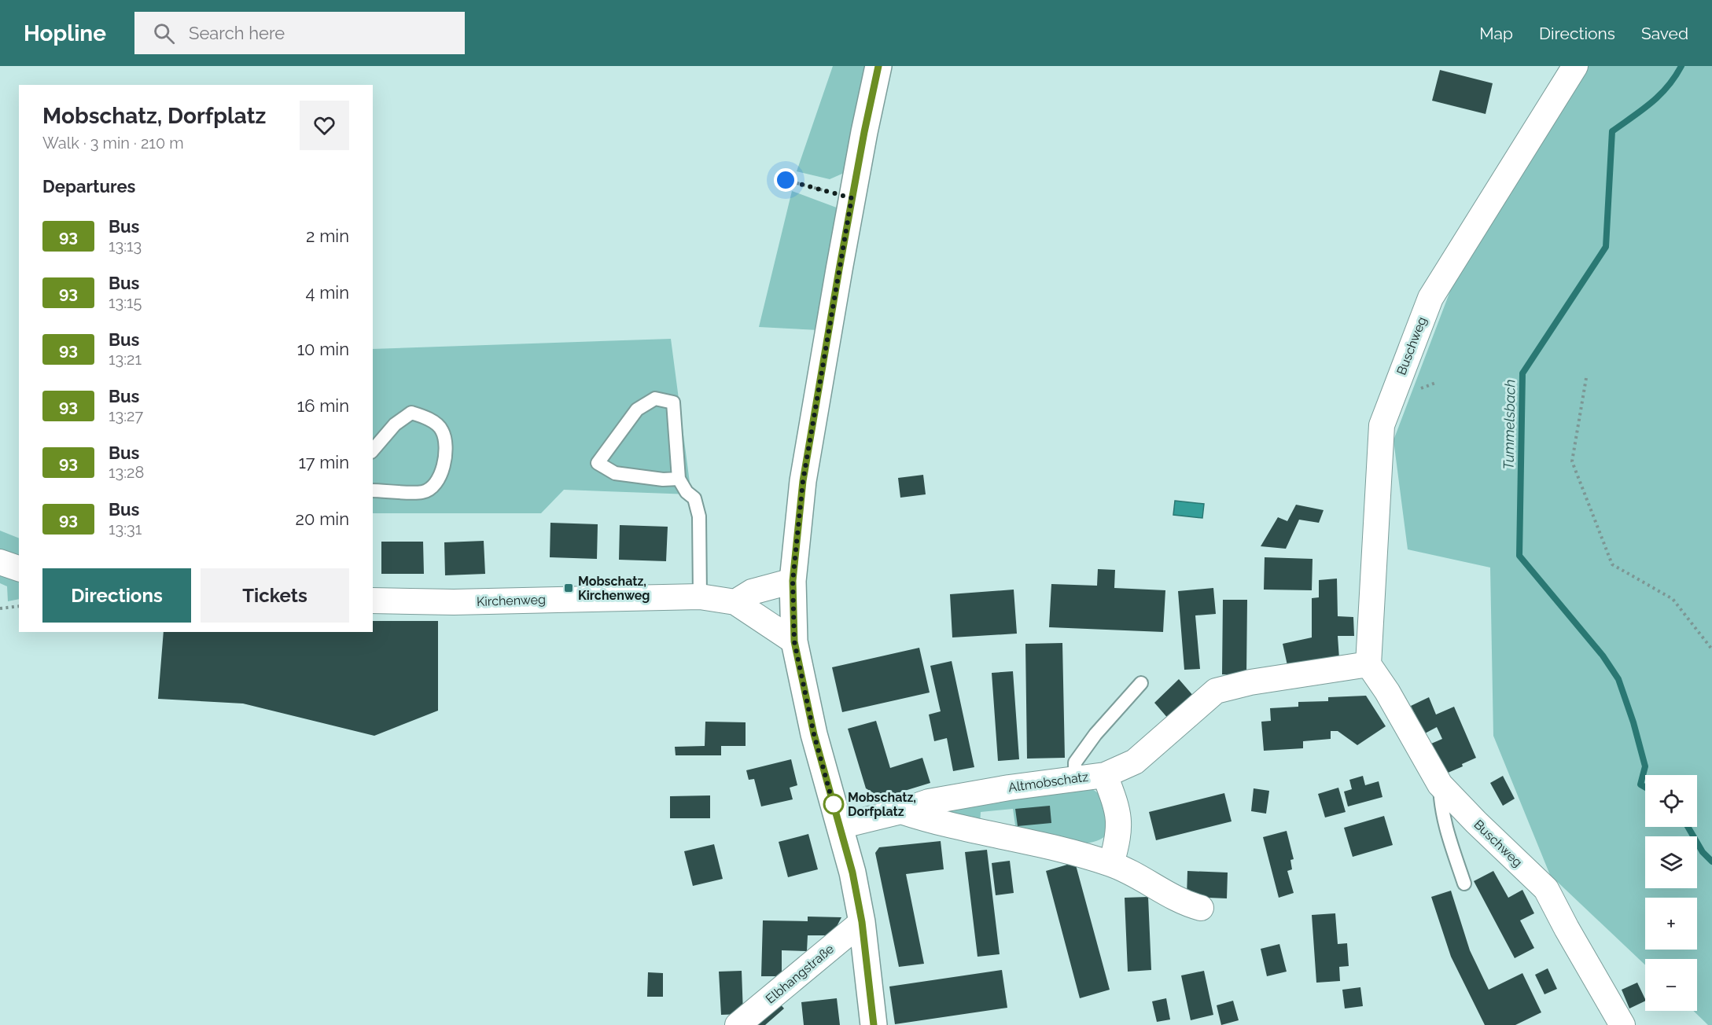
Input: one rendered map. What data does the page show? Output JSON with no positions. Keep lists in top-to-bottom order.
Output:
{
  "streets": {
    "street": [
      "Buschweg",
      "Kirchenweg",
      "Altmobschatz",
      "Elbhangstraße"
    ]
  },
  "water": ["Tummelsbach"],
  "places": {
    "transit": ["Mobschatz, Kirchenweg"],
    "other": ["Mobschatz, Dorfplatz"]
  },
  "lines": ["bus line 93"],
  "page": {
    "header": "Hopline",
    "search": "Search here",
    "nav": ["Map", "Directions", "Saved"],
    "heading": [
      ["Mobschatz, Dorfplatz", "Walk · 3 min · 210 m"],
      "Departures"
    ],
    "list": [
      {
        "mark": "93",
        "name": "Bus",
        "note": "13:13",
        "value": "2 min"
      },
      {
        "mark": "93",
        "name": "Bus",
        "note": "13:15",
        "value": "4 min"
      },
      {
        "mark": "93",
        "name": "Bus",
        "note": "13:21",
        "value": "10 min"
      },
      {
        "mark": "93",
        "name": "Bus",
        "note": "13:27",
        "value": "16 min"
      },
      {
        "mark": "93",
        "name": "Bus",
        "note": "13:28",
        "value": "17 min"
      },
      {
        "mark": "93",
        "name": "Bus",
        "note": "13:31",
        "value": "20 min"
      }
    ],
    "buttons": ["Directions", "Tickets"],
    "map_buttons": ["+", "−"]
  }
}
